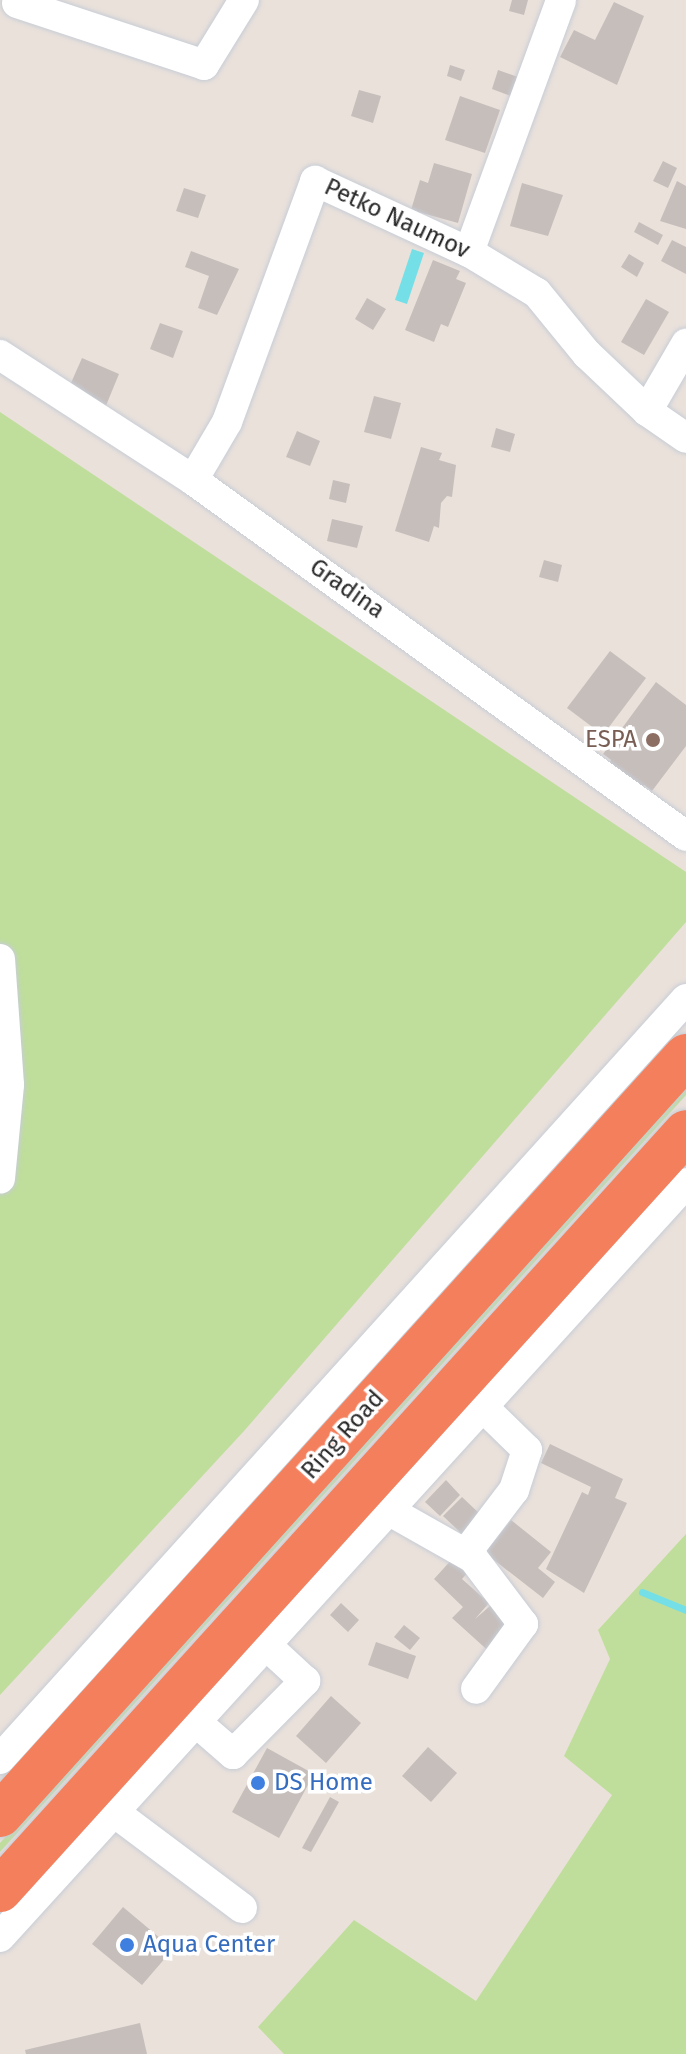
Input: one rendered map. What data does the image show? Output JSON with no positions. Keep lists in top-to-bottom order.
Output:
{
  "streets": {
    "highway": ["Ring Road"],
    "street": ["Petko Naumov", "Gradina"]
  },
  "crossings": [
    ["Petko Naumov", "Gradina"]
  ],
  "places": ["ESPA", "DS Home", "Aqua Center"]
}
